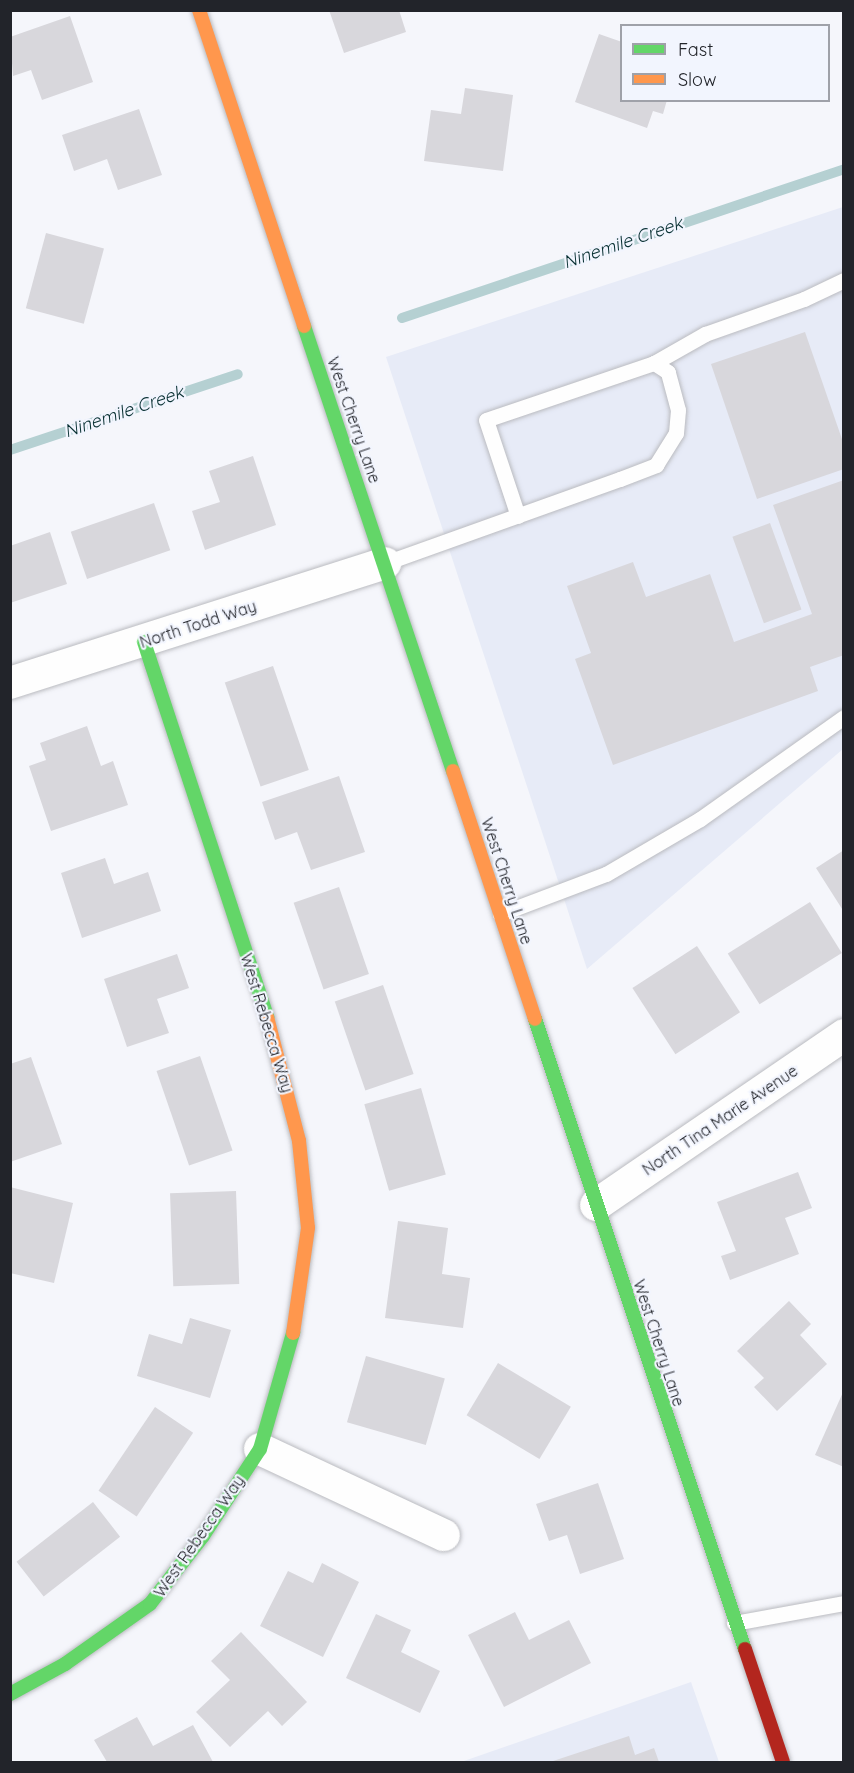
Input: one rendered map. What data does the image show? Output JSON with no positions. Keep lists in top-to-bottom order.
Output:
{
  "streets": {
    "main road": ["West Cherry Lane", "West Rebecca Way"],
    "street": ["North Todd Way", "North Tina Marie Avenue"]
  },
  "crossings": [
    ["West Cherry Lane", "North Todd Way"],
    ["West Cherry Lane", "North Tina Marie Avenue"],
    ["North Todd Way", "West Rebecca Way"]
  ],
  "water": ["Ninemile Creek"],
  "legend": ["Fast", "Slow"]
}
